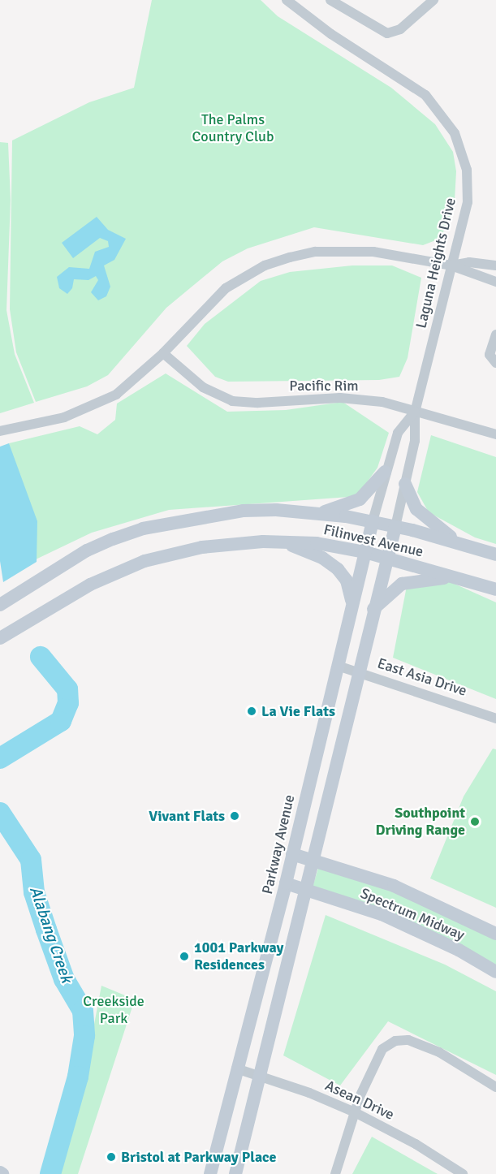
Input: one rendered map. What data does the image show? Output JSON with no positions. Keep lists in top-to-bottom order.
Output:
{
  "streets": {
    "street": [
      "Laguna Heights Drive",
      "Pacific Rim",
      "Filinvest Avenue",
      "East Asia Drive",
      "Parkway Avenue",
      "Spectrum Midway",
      "Asean Drive"
    ]
  },
  "crossings": [
    ["Laguna Heights Drive", "Pacific Rim"],
    ["Laguna Heights Drive", "Filinvest Avenue"],
    ["Laguna Heights Drive", "Parkway Avenue"],
    ["Filinvest Avenue", "Parkway Avenue"],
    ["East Asia Drive", "Parkway Avenue"],
    ["Parkway Avenue", "Spectrum Midway"],
    ["Parkway Avenue", "Asean Drive"]
  ],
  "water": ["Alabang Creek"],
  "parks": ["The Palms Country Club", "Creekside Park"],
  "places": [
    "La Vie Flats",
    "Vivant Flats",
    "Southpoint Driving Range",
    "1001 Parkway Residences",
    "Bristol at Parkway Place"
  ]
}
